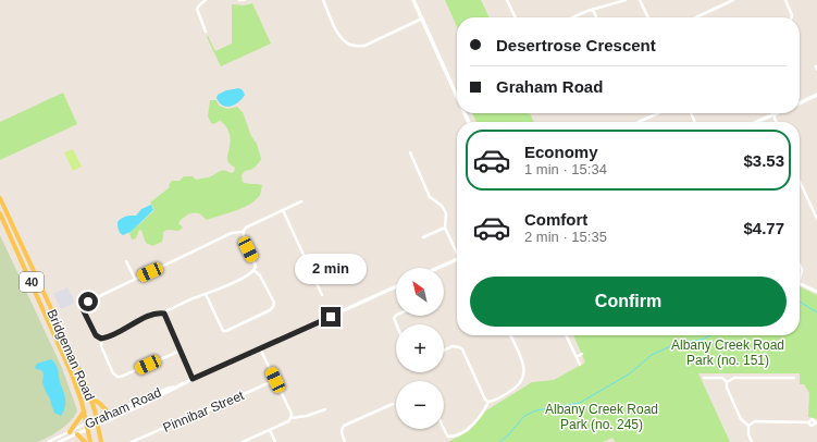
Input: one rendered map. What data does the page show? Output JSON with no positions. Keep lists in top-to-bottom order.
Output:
{
  "streets": {
    "main road": ["40", "Bridgeman Road"],
    "street": ["Graham Road", "Pinnibar Street"]
  },
  "crossings": [
    ["Bridgeman Road", "Graham Road"]
  ],
  "parks": ["Albany Creek Road Park (no. 151)", "Albany Creek Road Park (no. 245)"],
  "north": "top left",
  "page": {
    "banner": ["Desertrose Crescent", "Graham Road"],
    "list": [
      {
        "name": "Economy",
        "note": "1 min · 15:34",
        "value": "$3.53"
      },
      {
        "name": "Comfort",
        "note": "2 min · 15:35",
        "value": "$4.77"
      }
    ],
    "bubble": "2 min",
    "map_buttons": ["+", "−"],
    "buttons": "Confirm"
  }
}
